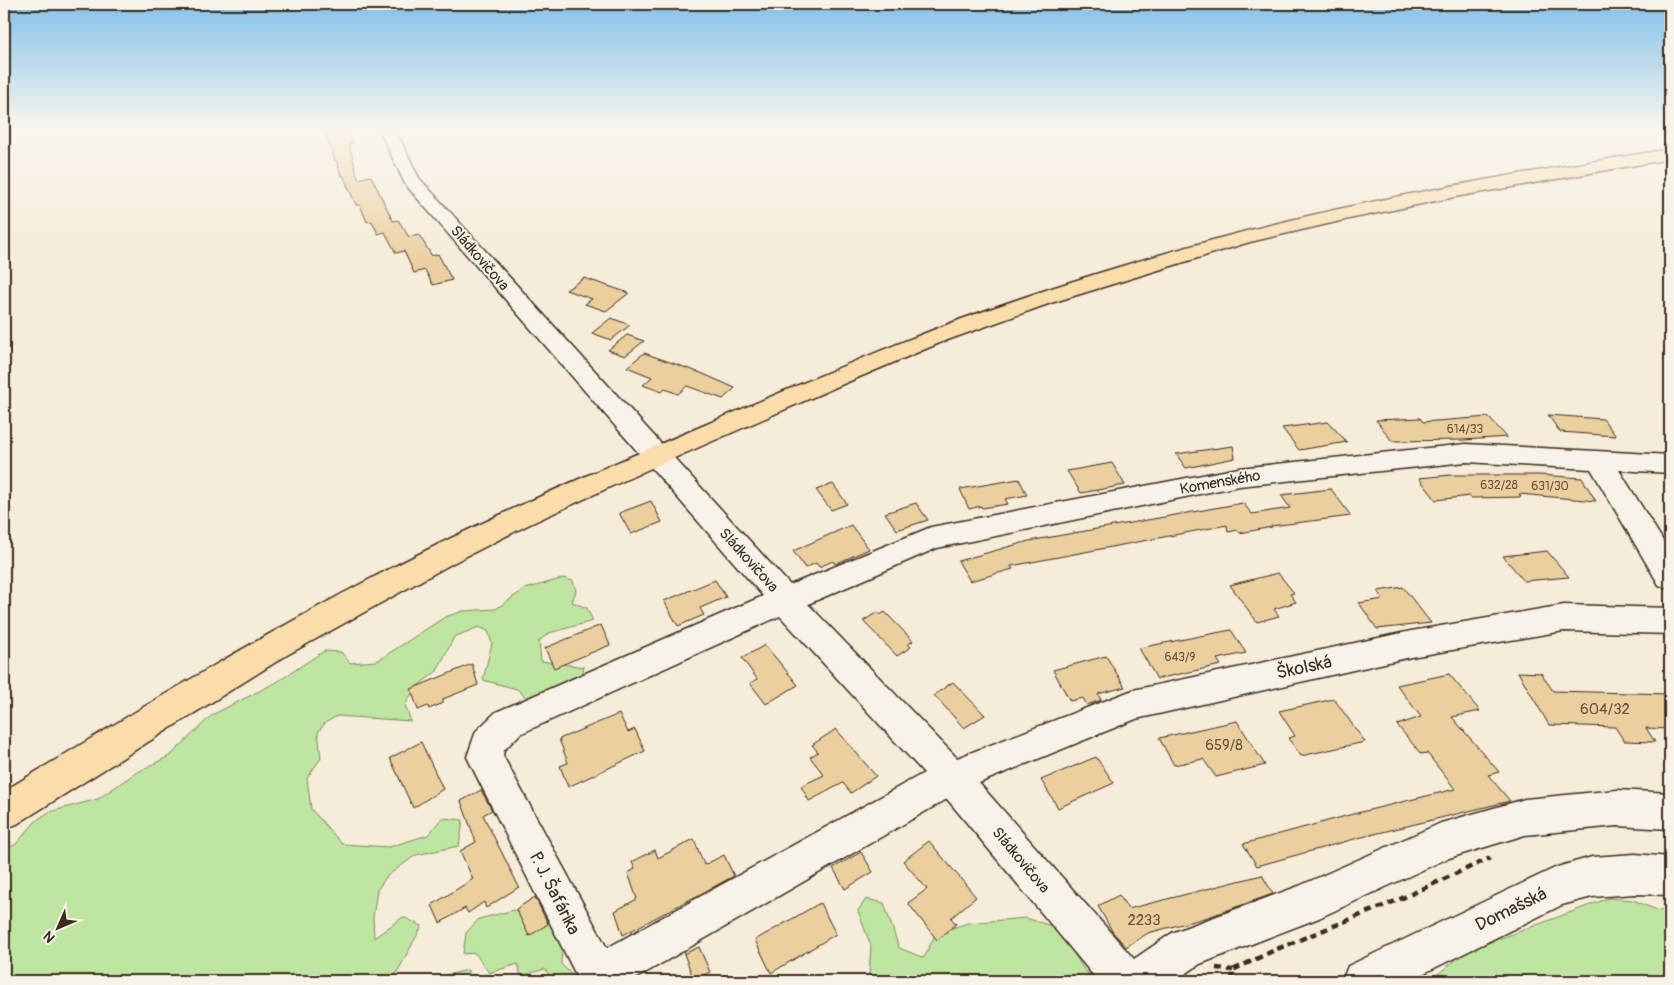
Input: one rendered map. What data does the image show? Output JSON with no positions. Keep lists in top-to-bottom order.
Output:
{
  "streets": {
    "street": [
      "Sládkovičova",
      "Komenského",
      "Školská",
      "P. J. Šafárika",
      "Domašská"
    ]
  },
  "crossings": [
    ["Sládkovičova", "Komenského"],
    ["Sládkovičova", "Školská"],
    ["Sládkovičova", "P. J. Šafárika"],
    ["Komenského", "P. J. Šafárika"],
    ["Školská", "P. J. Šafárika"]
  ],
  "house_numbers": [
    "614/33",
    "632/28",
    "631/30",
    "643/9",
    "604/32",
    "659/8",
    "2233"
  ],
  "north": "bottom left"
}
